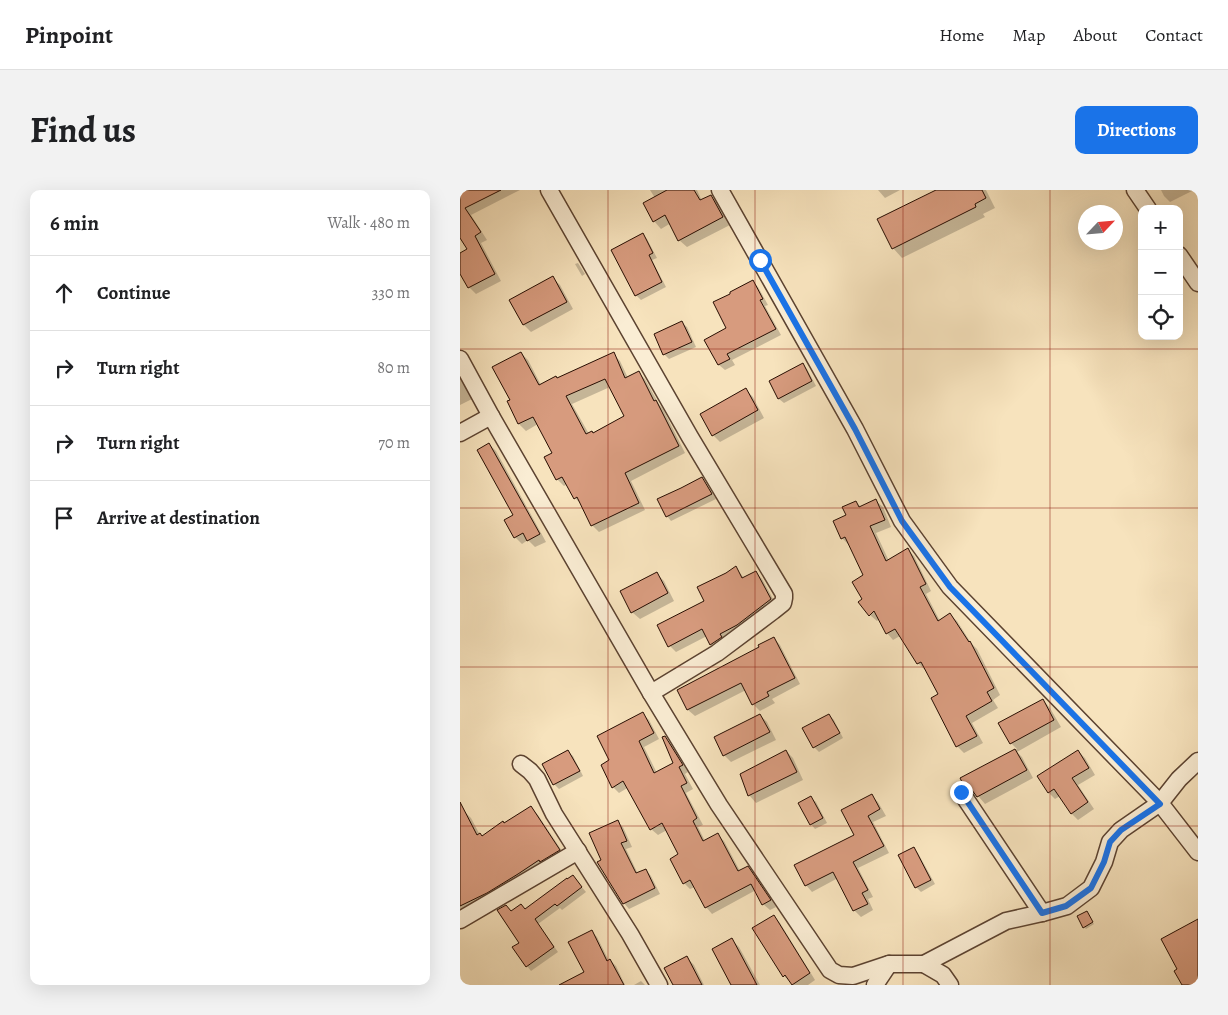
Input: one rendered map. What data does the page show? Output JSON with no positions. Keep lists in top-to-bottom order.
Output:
{
  "north": "top right",
  "page": {
    "header": "Pinpoint",
    "nav": [
      "Home",
      "Map",
      "About",
      "Contact"
    ],
    "title": "Find us",
    "buttons": "Directions",
    "heading": ["6 min", "Walk · 480 m"],
    "map_buttons": ["+", "−"],
    "list": [
      ["Continue", "330 m"],
      ["Turn right", "80 m"],
      ["Turn right", "70 m"],
      "Arrive at destination"
    ]
  }
}
